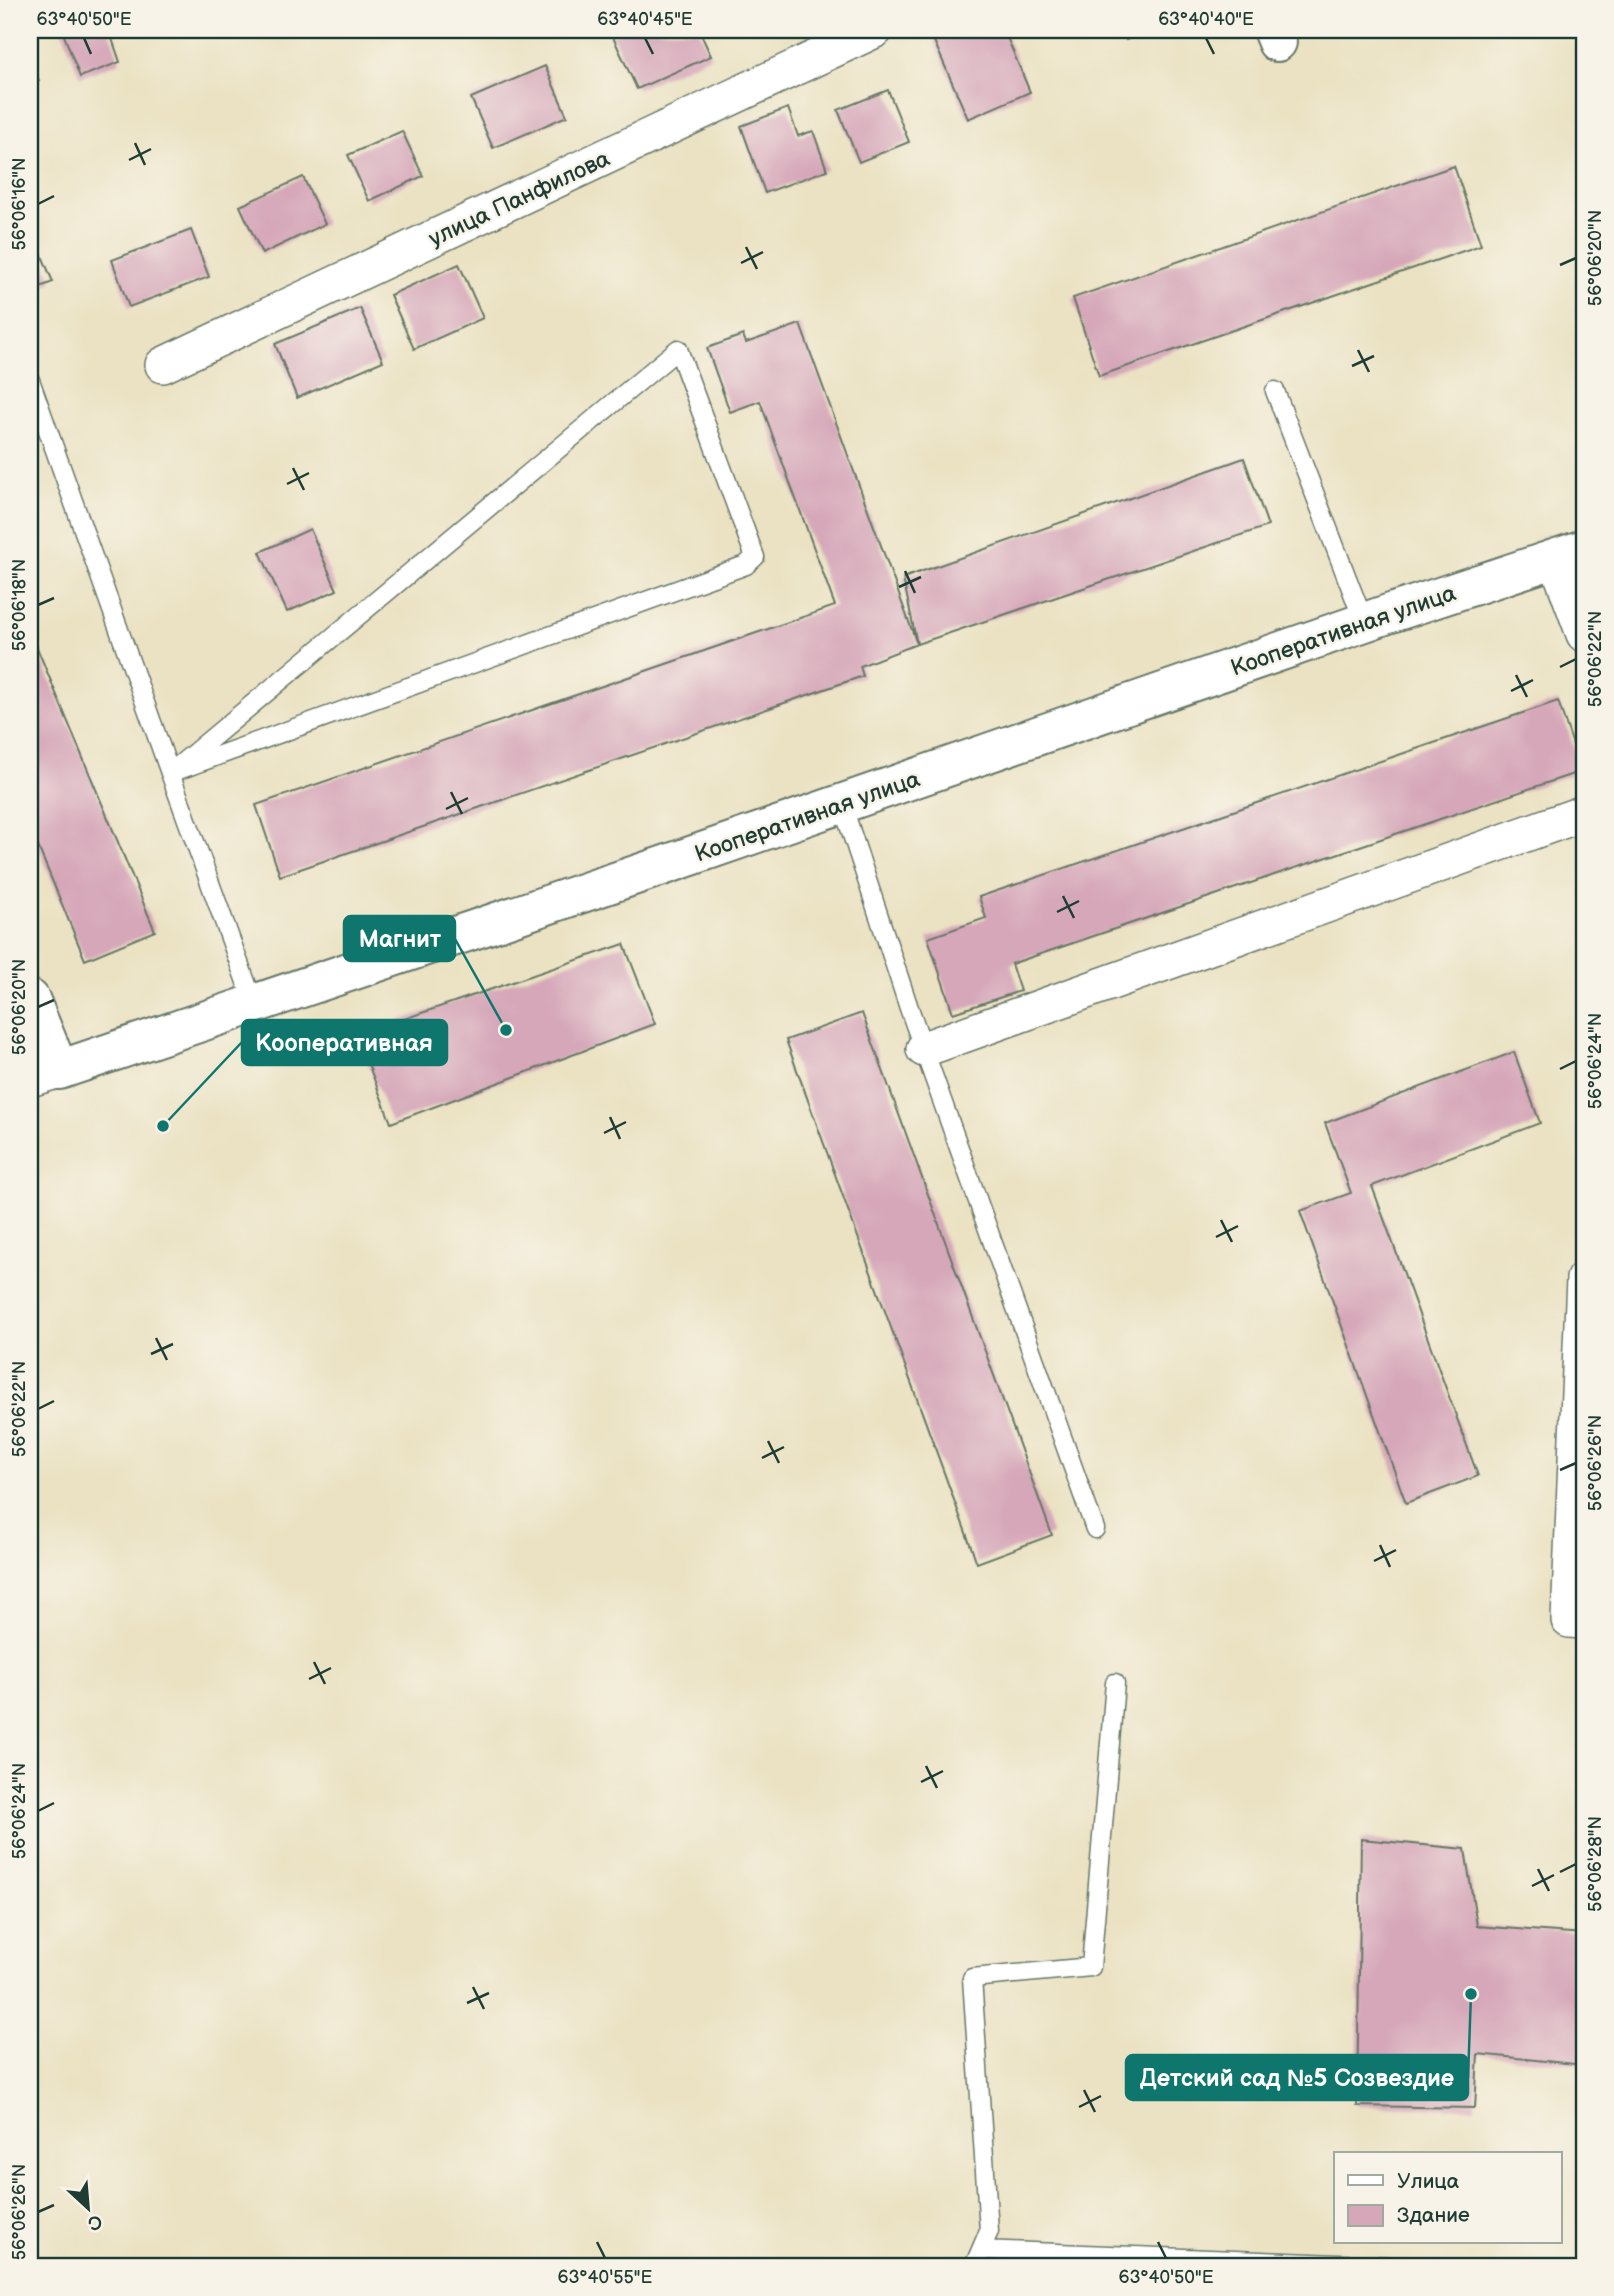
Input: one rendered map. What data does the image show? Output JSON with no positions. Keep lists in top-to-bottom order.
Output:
{
  "streets": {
    "street": ["улица Панфилова", "Кооперативная улица"]
  },
  "places": ["Магнит", "Кооперативная", "Детский сад №5 Созвездие"],
  "legend": ["Улица", "Здание"],
  "north": "bottom right",
  "coordinates": [
    "63°40'50\"E",
    "63°40'45\"E",
    "63°40'40\"E",
    "56°06'16\"N",
    "56°06'20\"N",
    "56°06'18\"N",
    "56°06'22\"N",
    "56°06'24\"N",
    "56°06'26\"N",
    "56°06'28\"N",
    "63°40'55\"E"
  ]
}
